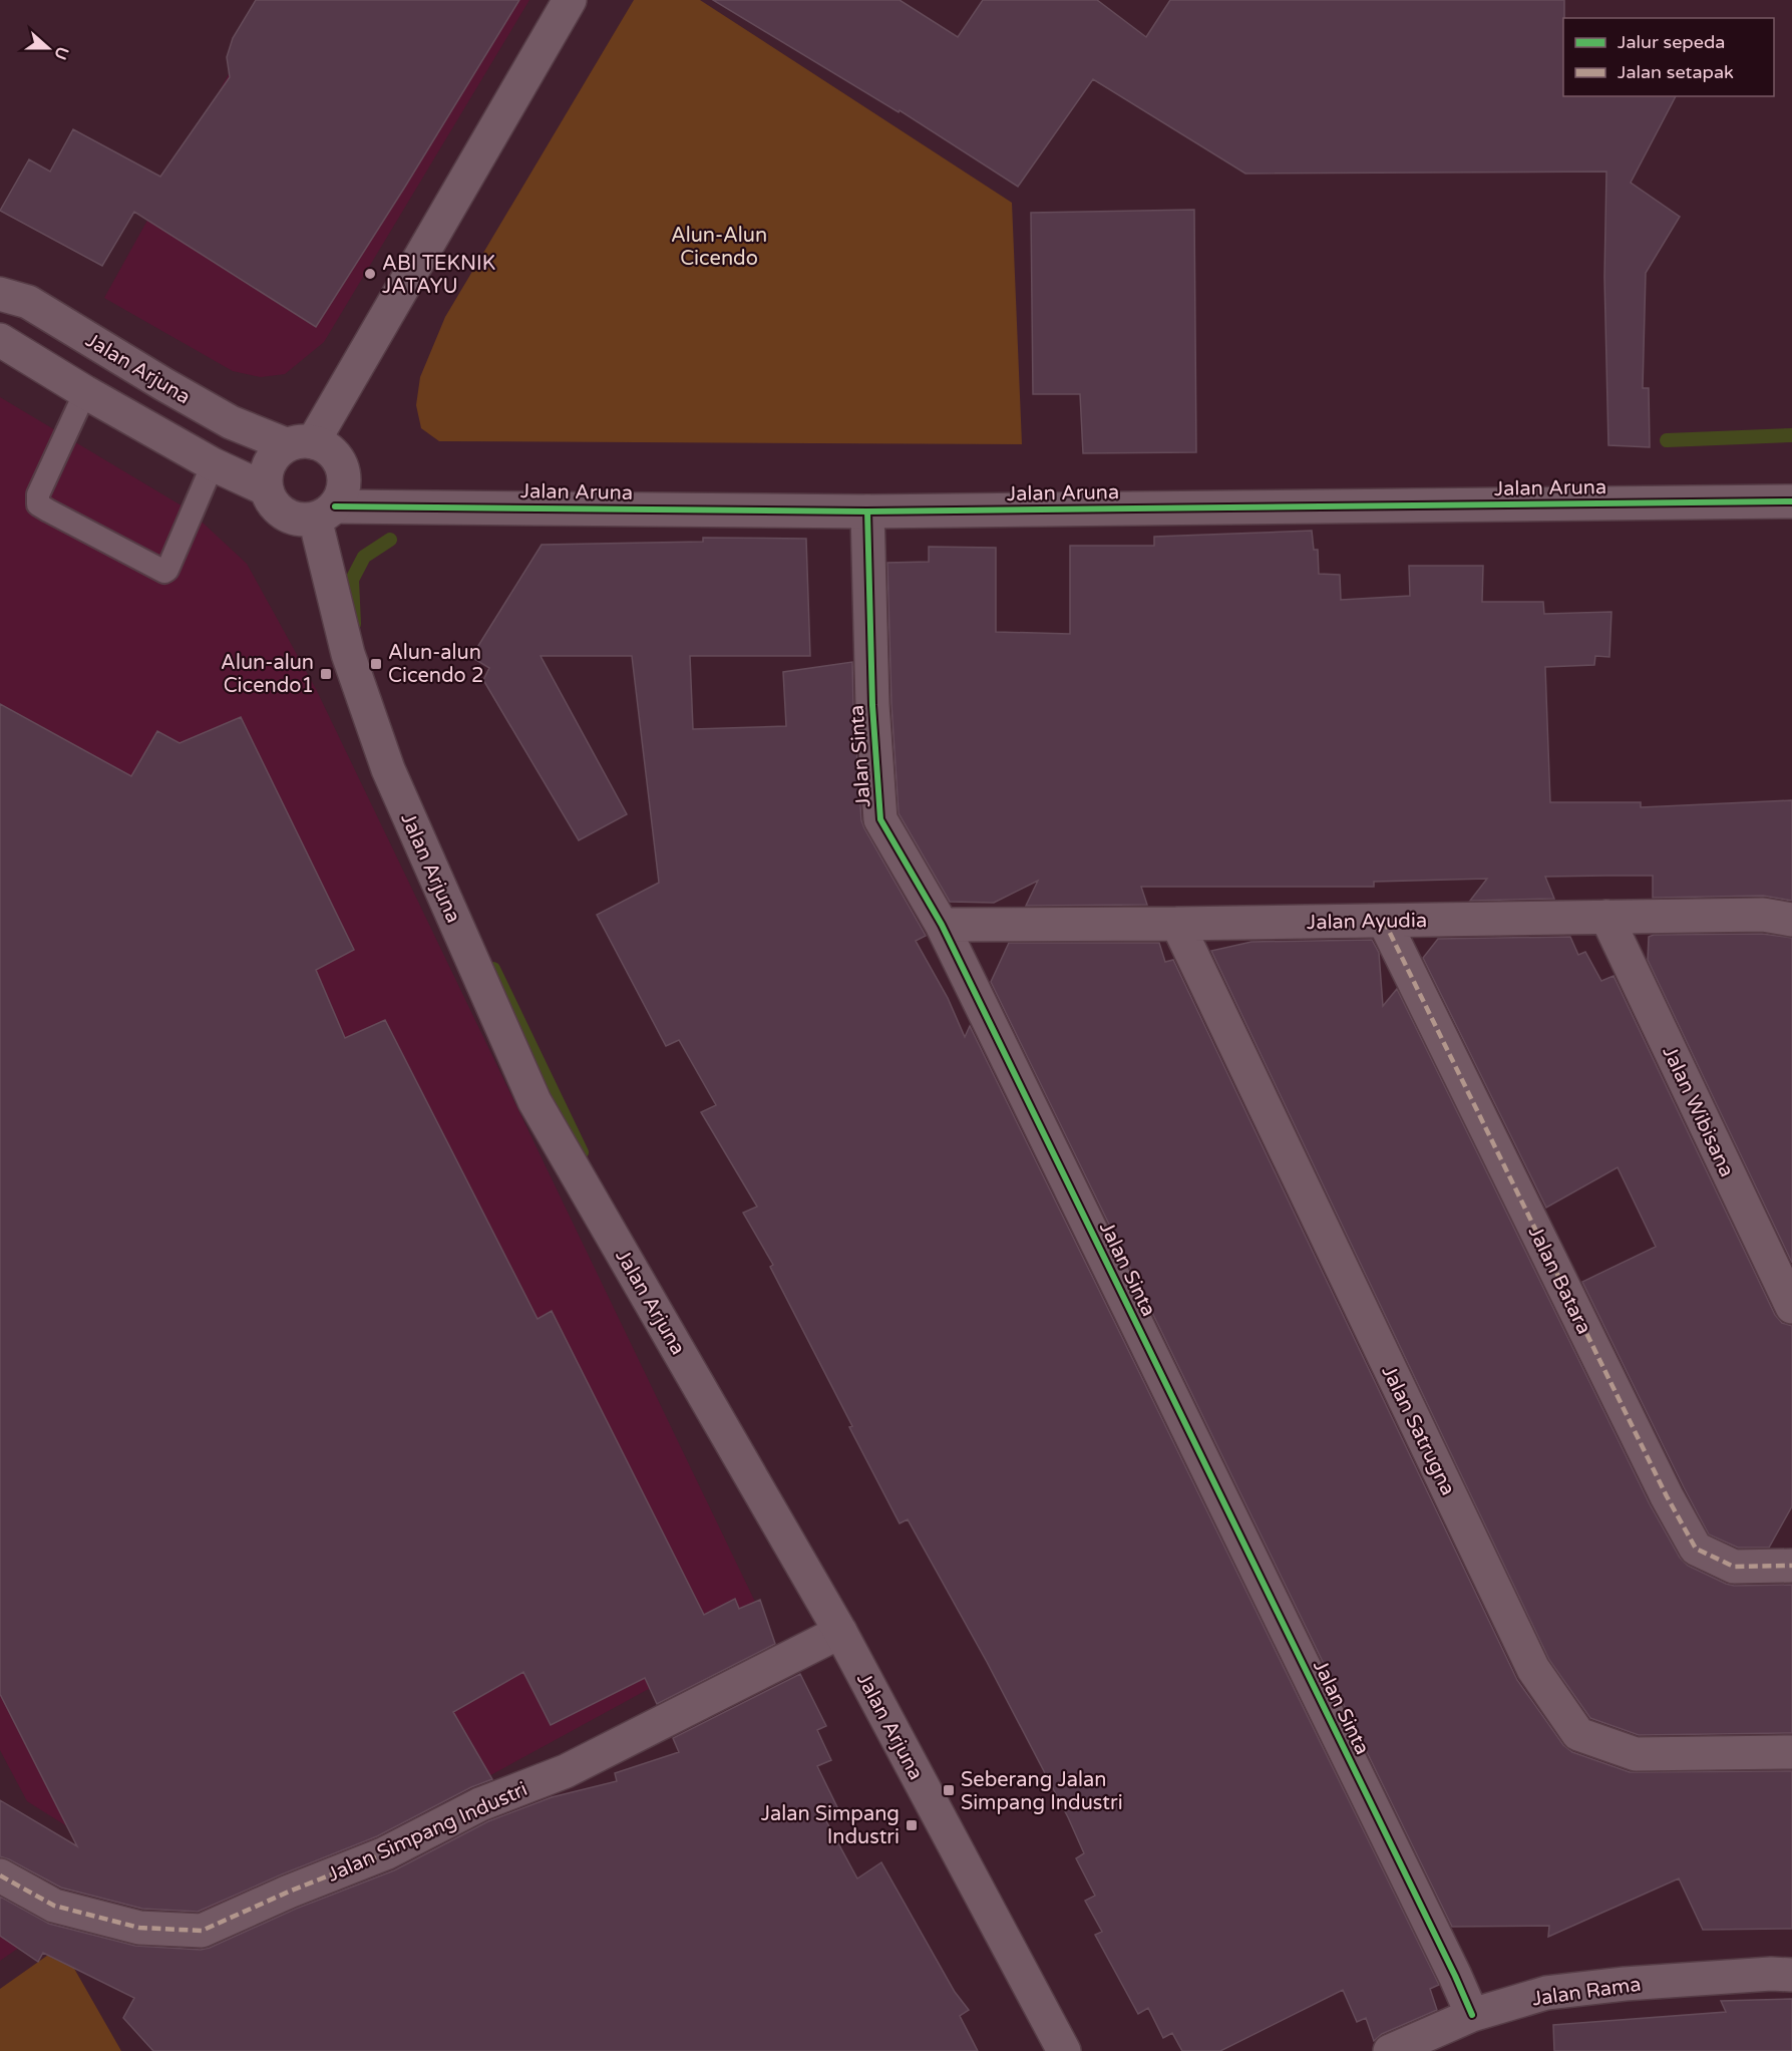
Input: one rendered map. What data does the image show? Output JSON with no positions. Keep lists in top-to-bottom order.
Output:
{
  "streets": {
    "street": [
      "Jalan Arjuna",
      "Jalan Aruna",
      "Jalan Sinta",
      "Jalan Ayudia",
      "Jalan Wibisana",
      "Jalan Batara",
      "Jalan Satrugna",
      "Jalan Simpang Industri",
      "Jalan Rama"
    ]
  },
  "crossings": [
    ["Jalan Arjuna", "Jalan Aruna"],
    ["Jalan Arjuna", "Jalan Simpang Industri"],
    ["Jalan Aruna", "Jalan Sinta"],
    ["Jalan Sinta", "Jalan Ayudia"],
    ["Jalan Sinta", "Jalan Rama"],
    ["Jalan Ayudia", "Jalan Wibisana"],
    ["Jalan Ayudia", "Jalan Batara"],
    ["Jalan Ayudia", "Jalan Satrugna"]
  ],
  "parks": ["Alun-Alun Cicendo"],
  "places": {
    "other": ["ABI TEKNIK JATAYU"],
    "transit": [
      "Alun-alun Cicendo 2",
      "Alun-alun Cicendo1",
      "Seberang Jalan Simpang Industri",
      "Jalan Simpang Industri"
    ]
  },
  "legend": ["Jalur sepeda", "Jalan setapak"],
  "north": "right"
}
